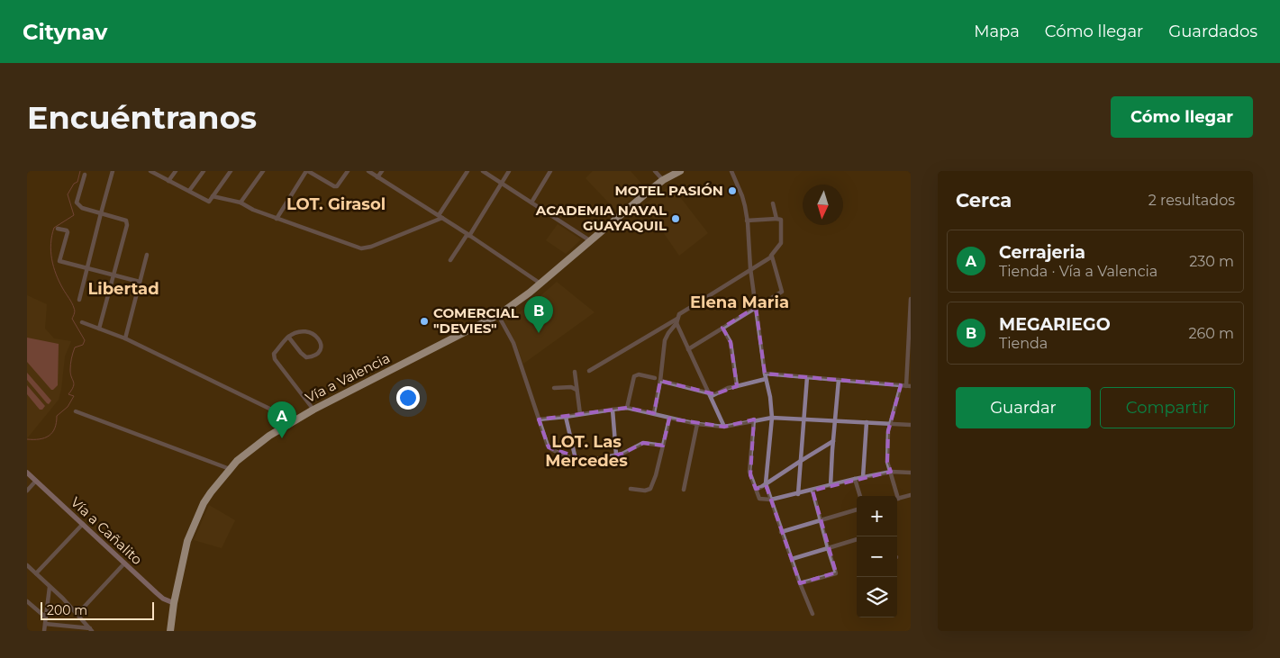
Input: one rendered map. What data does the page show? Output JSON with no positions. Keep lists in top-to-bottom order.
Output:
{
  "streets": {
    "highway": ["Vía a Valencia"],
    "main road": ["Vía a Cañalito"]
  },
  "crossings": [
    ["Vía a Valencia", "Vía a Cañalito"]
  ],
  "districts": [
    "LOT. Girasol",
    "Libertad",
    "Elena Maria",
    "LOT. Las Mercedes"
  ],
  "places": ["MOTEL PASIÓN", "ACADEMIA NAVAL GUAYAQUIL", "COMERCIAL \"DEVIES\""],
  "scale_bar": "200 m",
  "north": "bottom",
  "page": {
    "header": "Citynav",
    "nav": ["Mapa", "Cómo llegar", "Guardados"],
    "buttons": [
      "Cómo llegar",
      ["Guardar", "Compartir"]
    ],
    "title": "Encuéntranos",
    "heading": ["Cerca", "2 resultados"],
    "list": [
      {
        "mark": "A",
        "name": "Cerrajeria",
        "note": "Tienda · Vía a Valencia",
        "value": "230 m"
      },
      {
        "mark": "B",
        "name": "MEGARIEGO",
        "note": "Tienda",
        "value": "260 m"
      }
    ],
    "pins": ["B", "A"],
    "map_buttons": ["+", "−"],
    "scale": "200 m"
  }
}
